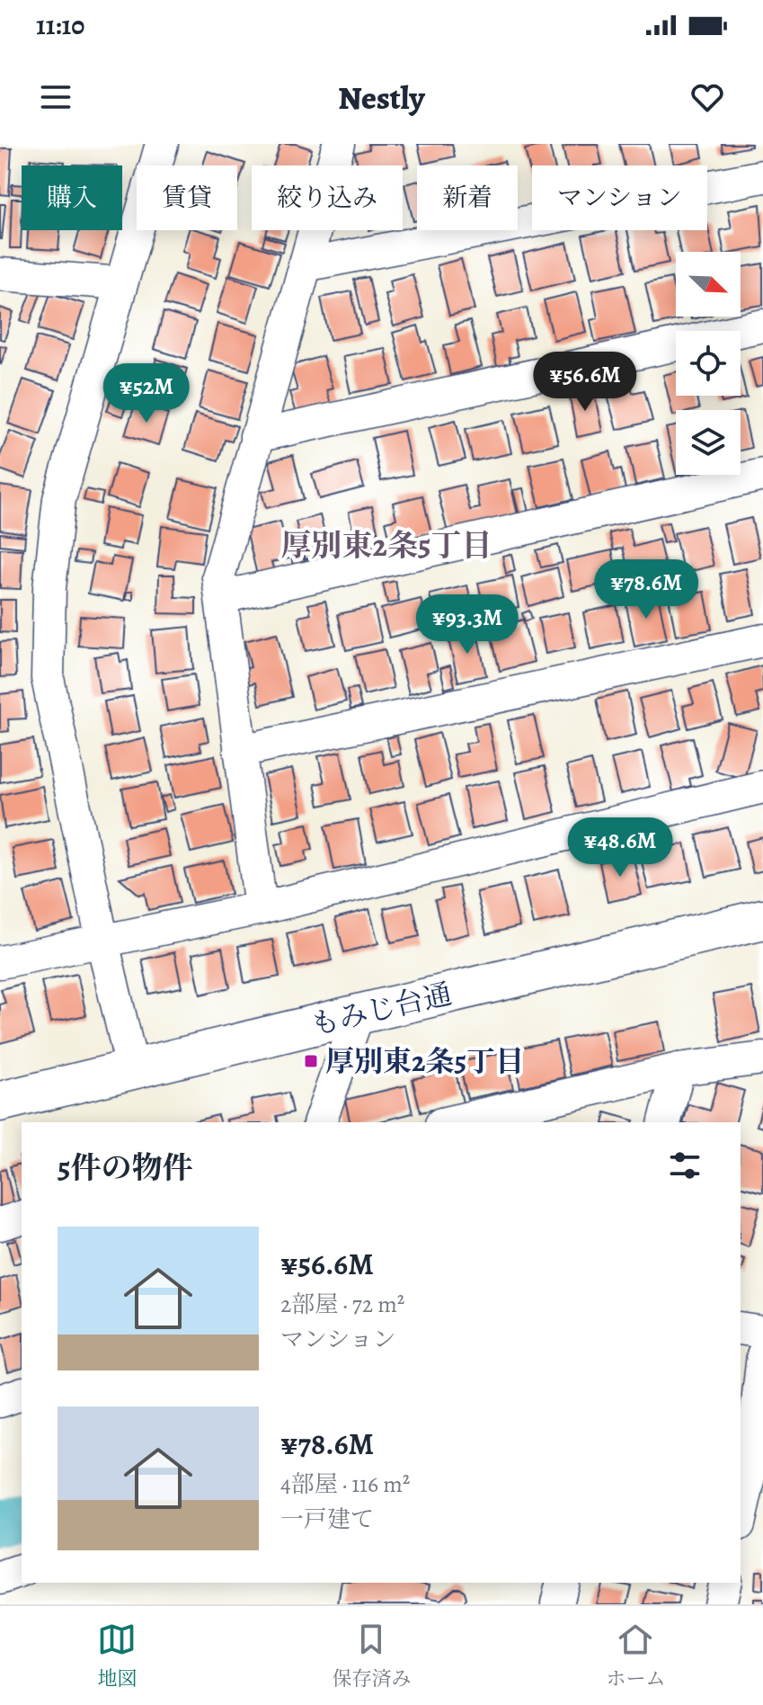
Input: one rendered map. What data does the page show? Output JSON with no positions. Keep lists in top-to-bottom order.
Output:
{
  "streets": {
    "street": ["もみじ台通"]
  },
  "districts": ["厚別東2条5丁目"],
  "places": {
    "transit": ["厚別東2条5丁目"]
  },
  "north": "bottom right",
  "page": {
    "status": "11:10",
    "header": "Nestly",
    "chip": [
      "購入",
      "賃貸",
      "絞り込み",
      "新着",
      "マンション"
    ],
    "price": [
      "¥56.6M",
      "¥52M",
      "¥78.6M",
      "¥93.3M",
      "¥48.6M"
    ],
    "heading": "5件の物件",
    "list": [
      {
        "name": "¥56.6M",
        "note": "2部屋 · 72 m² · マンション"
      },
      {
        "name": "¥78.6M",
        "note": "4部屋 · 116 m² · 一戸建て"
      }
    ],
    "tabs": ["地図", "保存済み", "ホーム"]
  }
}
